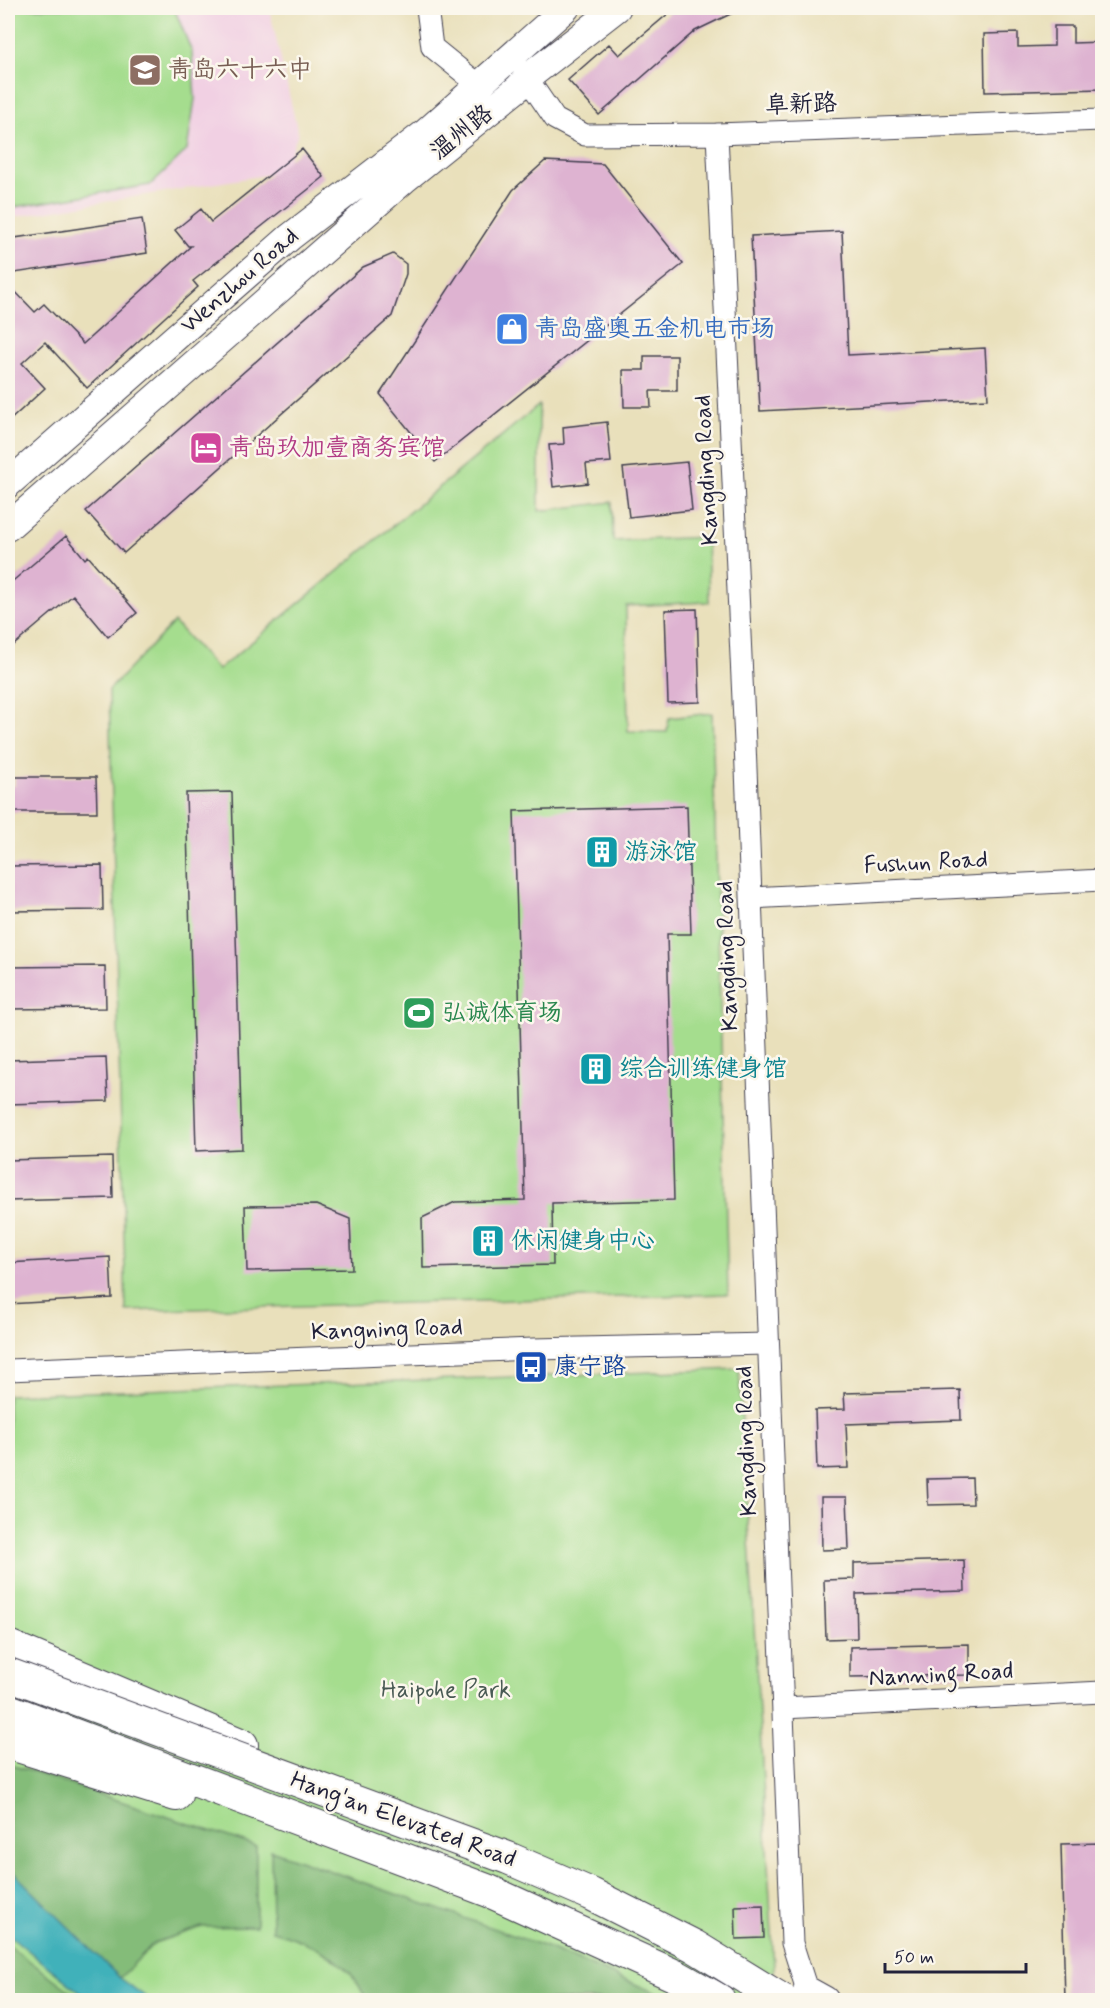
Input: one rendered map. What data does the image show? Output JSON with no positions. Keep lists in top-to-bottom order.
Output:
{
  "streets": {
    "highway": ["Hang'an Elevated Road"],
    "main road": ["温州路", "Wenzhou Road"],
    "street": [
      "阜新路",
      "Kangding Road",
      "Fushun Road",
      "Kangning Road",
      "Nanning Road"
    ]
  },
  "crossings": [
    ["阜新路", "Wenzhou Road"],
    ["阜新路", "Kangding Road"],
    ["温州路", "Wenzhou Road"],
    ["Kangding Road", "Fushun Road"],
    ["Kangding Road", "Kangning Road"],
    ["Kangding Road", "Nanning Road"],
    ["Kangding Road", "Hang'an Elevated Road"]
  ],
  "parks": ["Haipohe Park"],
  "places": {
    "school or university": ["青岛六十六中"],
    "shop": ["青岛盛奥五金机电市场"],
    "hotel": ["青岛玖加壹商务宾馆"],
    "building": ["游泳馆", "综合训练健身馆", "休闲健身中心"],
    "sports": ["弘诚体育场"],
    "bus stop": ["康宁路"]
  },
  "scale_bar": "50 m"
}
